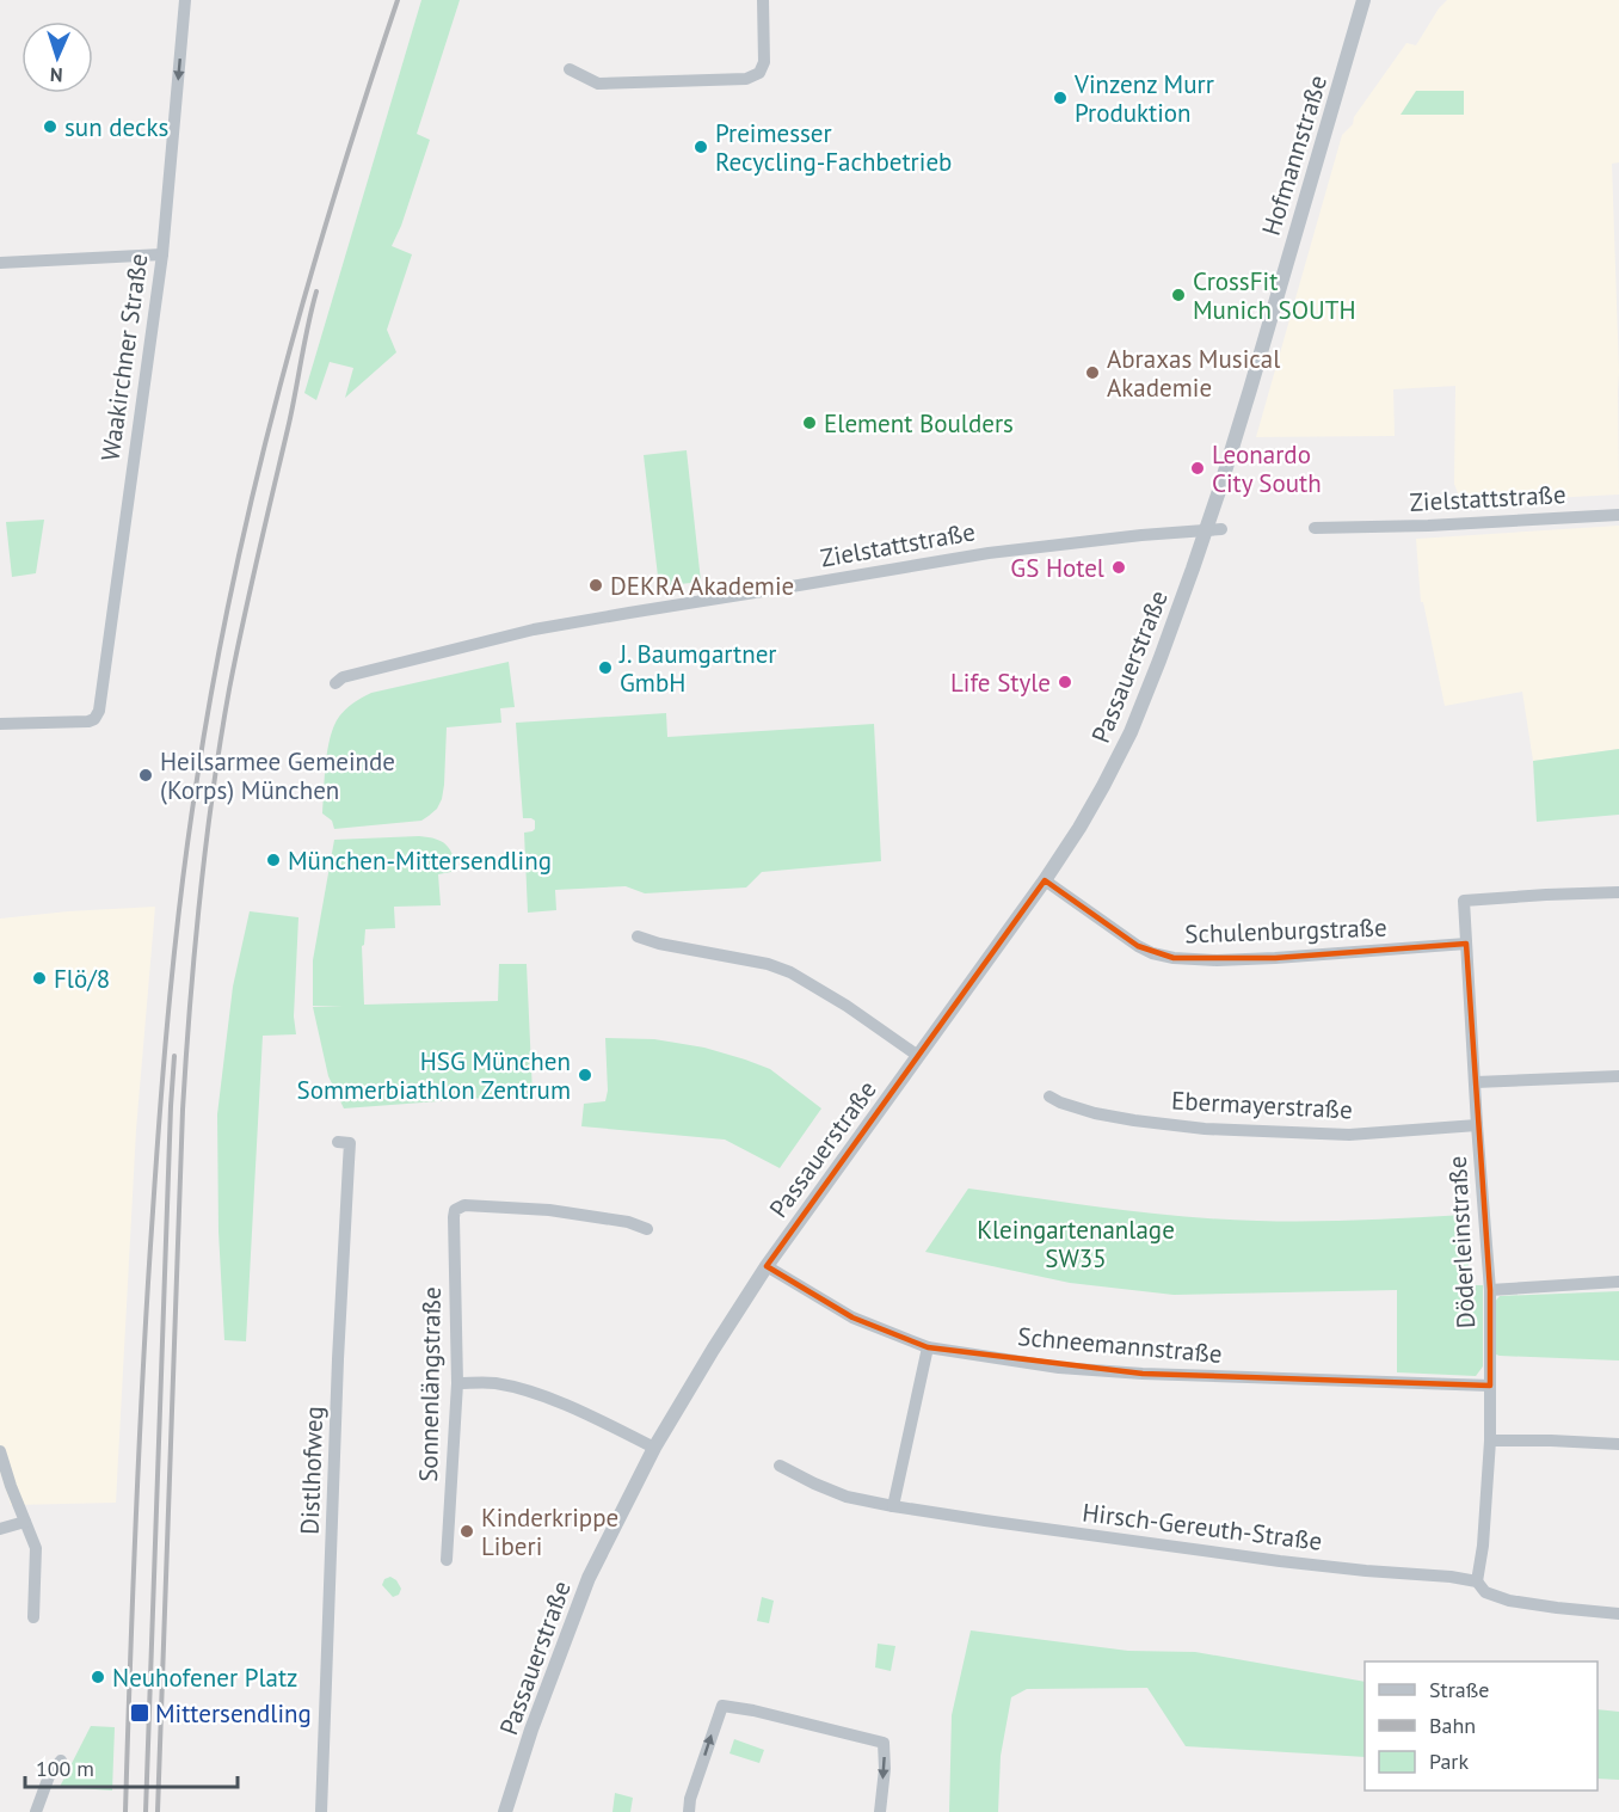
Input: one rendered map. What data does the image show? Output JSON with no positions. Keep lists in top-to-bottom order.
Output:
{
  "streets": {
    "street": [
      "Hofmannstraße",
      "Waakirchner Straße",
      "Zielstattstraße",
      "Passauerstraße",
      "Schulenburgstraße",
      "Ebermayerstraße",
      "Döderleinstraße",
      "Schneemannstraße",
      "Sonnenlängstraße",
      "Distlhofweg",
      "Hirsch-Gereuth-Straße"
    ]
  },
  "crossings": [
    ["Hofmannstraße", "Zielstattstraße"],
    ["Hofmannstraße", "Passauerstraße"],
    ["Zielstattstraße", "Passauerstraße"],
    ["Passauerstraße", "Schulenburgstraße"],
    ["Passauerstraße", "Schneemannstraße"],
    ["Schulenburgstraße", "Döderleinstraße"],
    ["Ebermayerstraße", "Döderleinstraße"],
    ["Döderleinstraße", "Schneemannstraße"],
    ["Döderleinstraße", "Hirsch-Gereuth-Straße"]
  ],
  "parks": ["Kleingartenanlage SW35"],
  "places": {
    "other": [
      "Vinzenz Murr Produktion",
      "sun decks",
      "Preimesser Recycling-Fachbetrieb",
      "CrossFit Munich SOUTH",
      "Abraxas Musical Akademie",
      "Element Boulders",
      "Leonardo City South",
      "GS Hotel",
      "DEKRA Akademie",
      "J. Baumgartner GmbH",
      "Life Style",
      "Heilsarmee Gemeinde (Korps) München",
      "München-Mittersendling",
      "Flö/8",
      "HSG München Sommerbiathlon Zentrum",
      "Kinderkrippe Liberi",
      "Neuhofener Platz"
    ],
    "transit": ["Mittersendling"]
  },
  "legend": ["Straße", "Bahn", "Park"],
  "scale_bar": "100 m",
  "north": "bottom"
}
